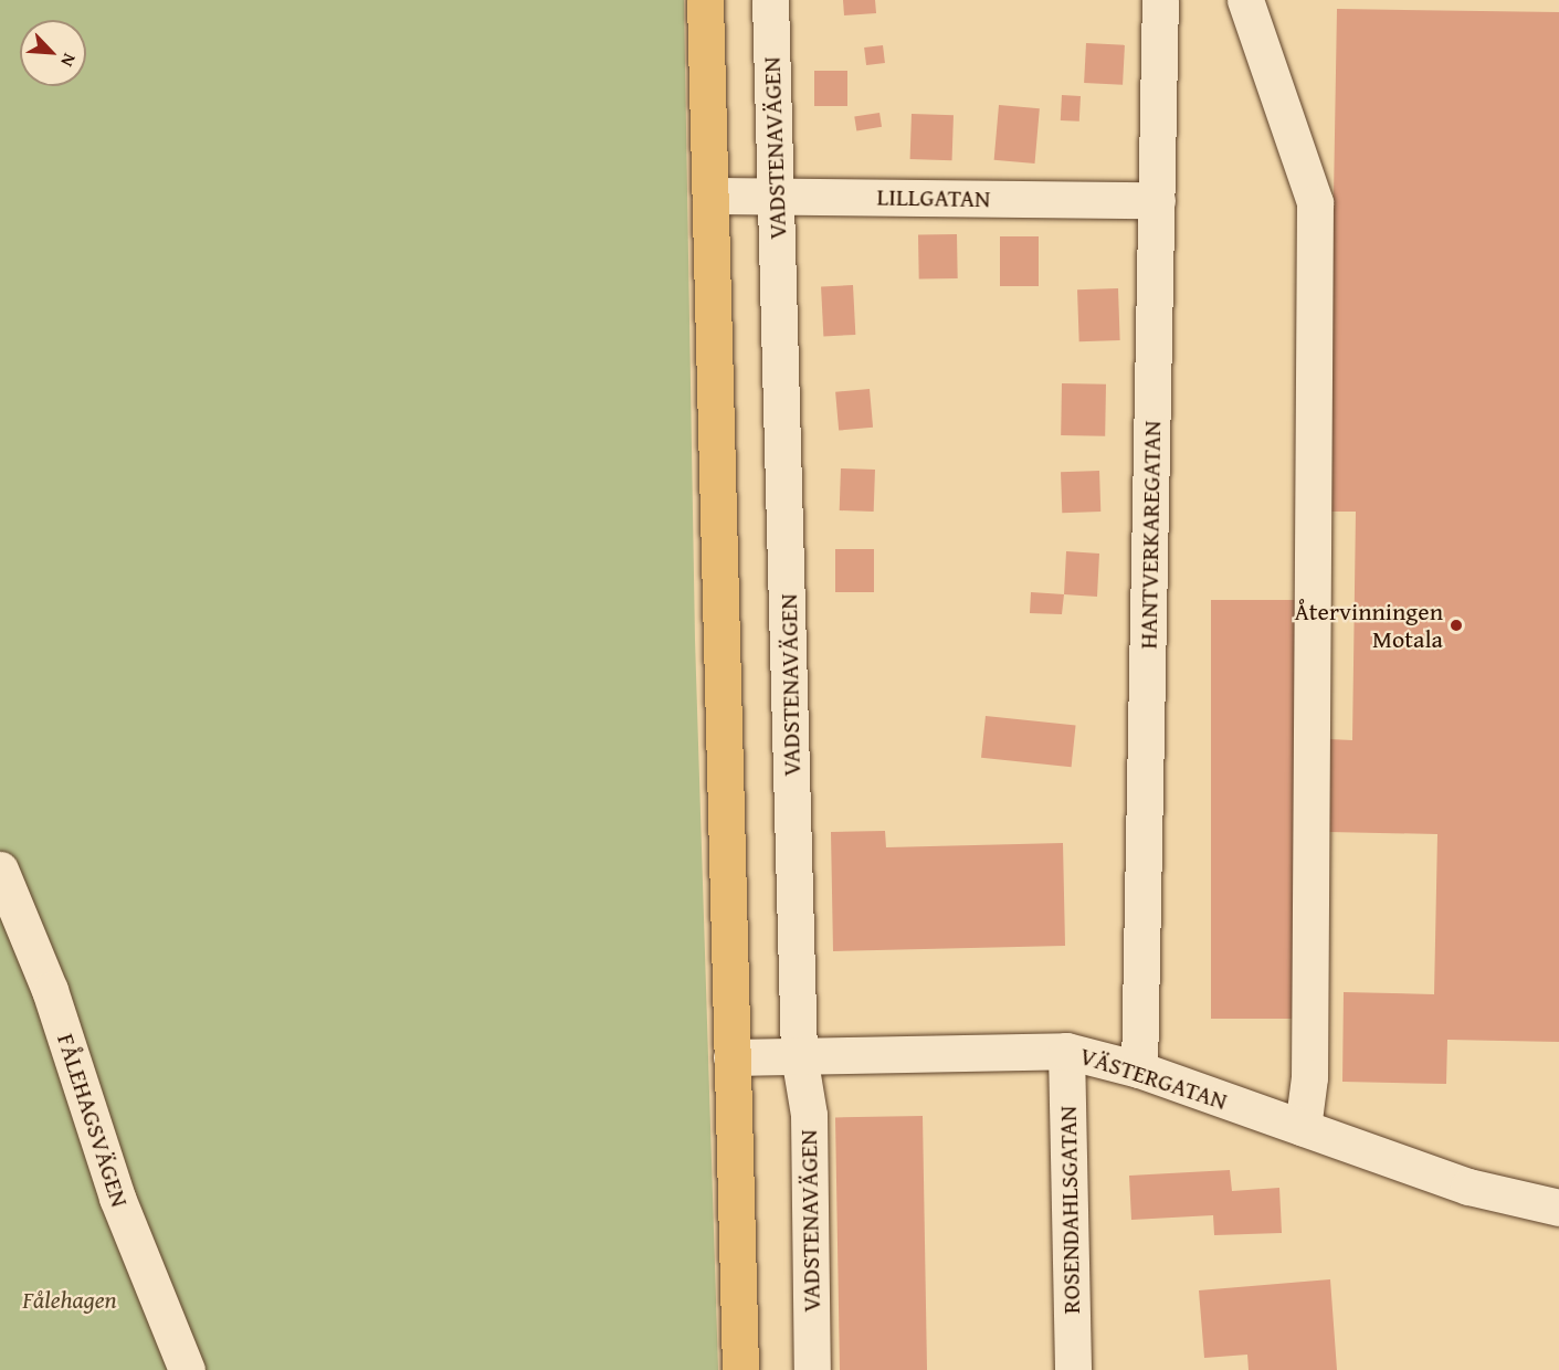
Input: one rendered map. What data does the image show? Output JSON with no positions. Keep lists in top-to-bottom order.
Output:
{
  "streets": {
    "street": [
      "VADSTENAVÄGEN",
      "LILLGATAN",
      "HANTVERKAREGATAN",
      "VÄSTERGATAN",
      "FÅLEHAGSVÄGEN",
      "ROSENDAHLSGATAN"
    ]
  },
  "crossings": [
    ["VADSTENAVÄGEN", "LILLGATAN"],
    ["VADSTENAVÄGEN", "VÄSTERGATAN"],
    ["LILLGATAN", "HANTVERKAREGATAN"],
    ["HANTVERKAREGATAN", "VÄSTERGATAN"],
    ["VÄSTERGATAN", "ROSENDAHLSGATAN"]
  ],
  "parks": ["Fålehagen"],
  "places": ["Återvinningen Motala"],
  "north": "bottom right"
}
